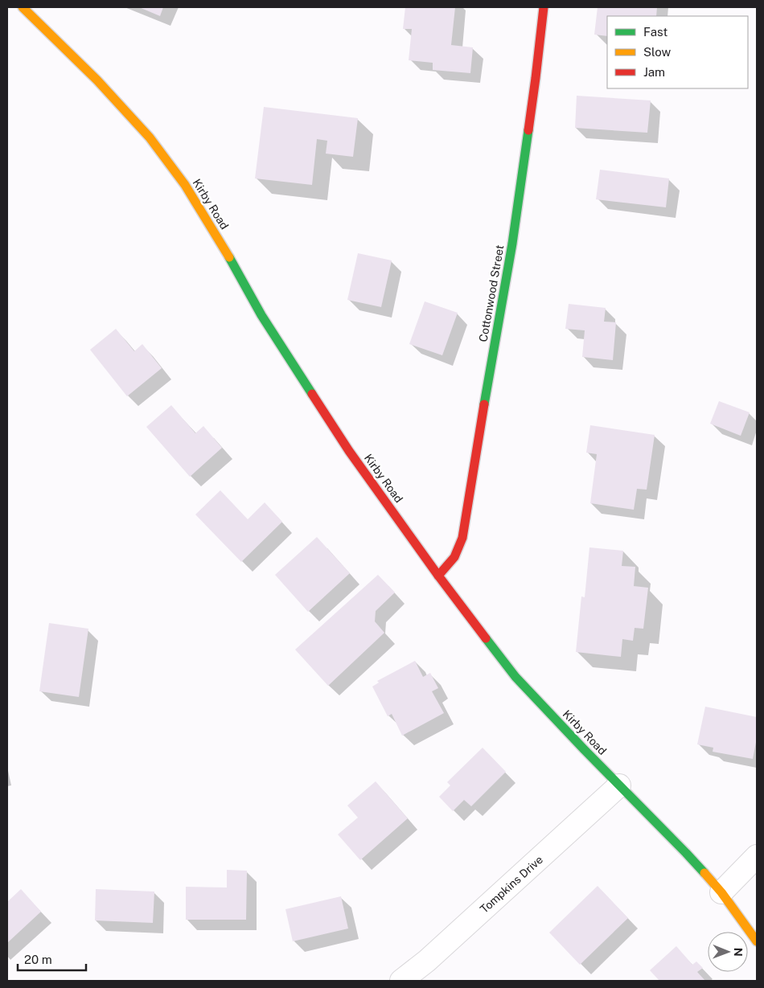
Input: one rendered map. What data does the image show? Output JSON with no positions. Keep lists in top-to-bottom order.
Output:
{
  "streets": {
    "main road": ["Kirby Road", "Cottonwood Street"],
    "street": ["Tompkins Drive"]
  },
  "crossings": [
    ["Kirby Road", "Cottonwood Street"],
    ["Kirby Road", "Tompkins Drive"]
  ],
  "legend": ["Fast", "Slow", "Jam"],
  "scale_bar": "20 m",
  "north": "right"
}
